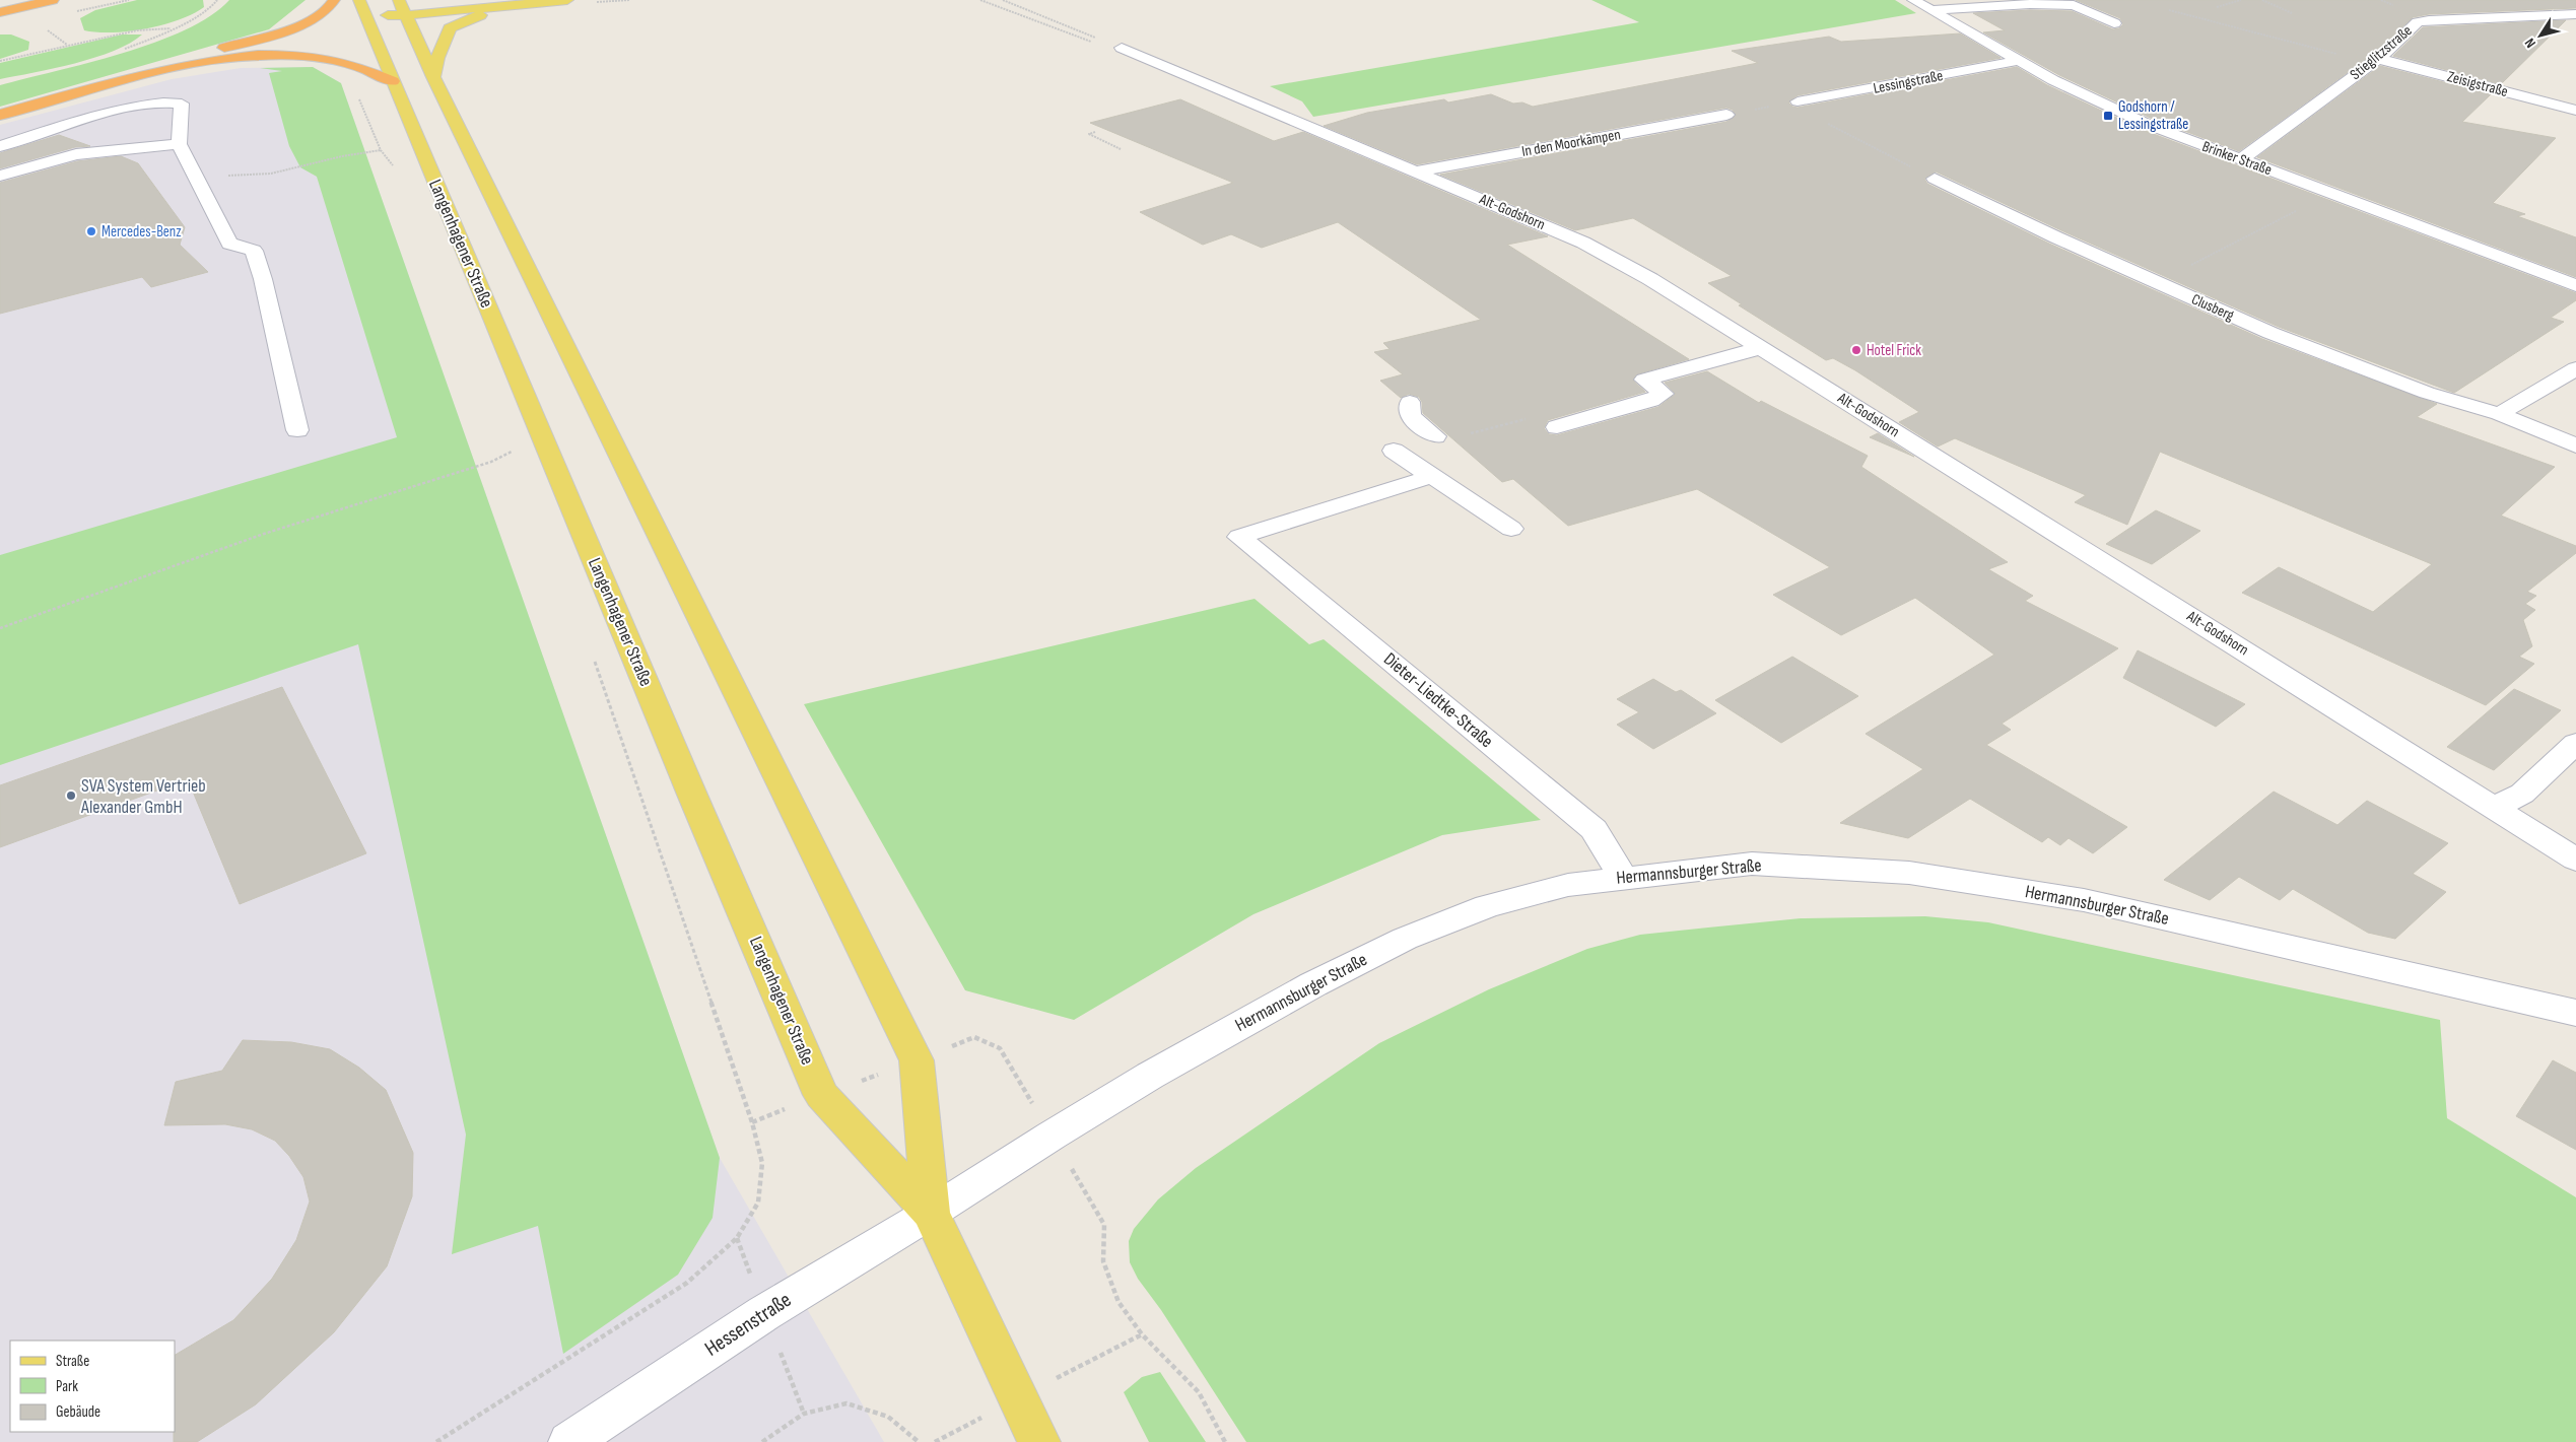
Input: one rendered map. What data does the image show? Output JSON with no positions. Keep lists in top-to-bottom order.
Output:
{
  "streets": {
    "main road": ["Langenhagener Straße"],
    "street": [
      "Stieglitzstraße",
      "Lessingstraße",
      "Zeisigstraße",
      "In den Moorkämpen",
      "Brinker Straße",
      "Alt-Godshorn",
      "Clusberg",
      "Dieter-Liedtke-Straße",
      "Hermannsburger Straße",
      "Hessenstraße"
    ]
  },
  "crossings": [
    ["Stieglitzstraße", "Zeisigstraße"],
    ["Stieglitzstraße", "Brinker Straße"],
    ["Lessingstraße", "Brinker Straße"],
    ["In den Moorkämpen", "Alt-Godshorn"],
    ["Langenhagener Straße", "Hermannsburger Straße"],
    ["Langenhagener Straße", "Hessenstraße"],
    ["Dieter-Liedtke-Straße", "Hermannsburger Straße"],
    ["Hermannsburger Straße", "Hessenstraße"]
  ],
  "places": {
    "transit": ["Godshorn / Lessingstraße"],
    "other": ["Mercedes-Benz", "Hotel Frick", "SVA System Vertrieb Alexander GmbH"]
  },
  "legend": ["Straße", "Park", "Gebäude"],
  "north": "bottom left"
}
